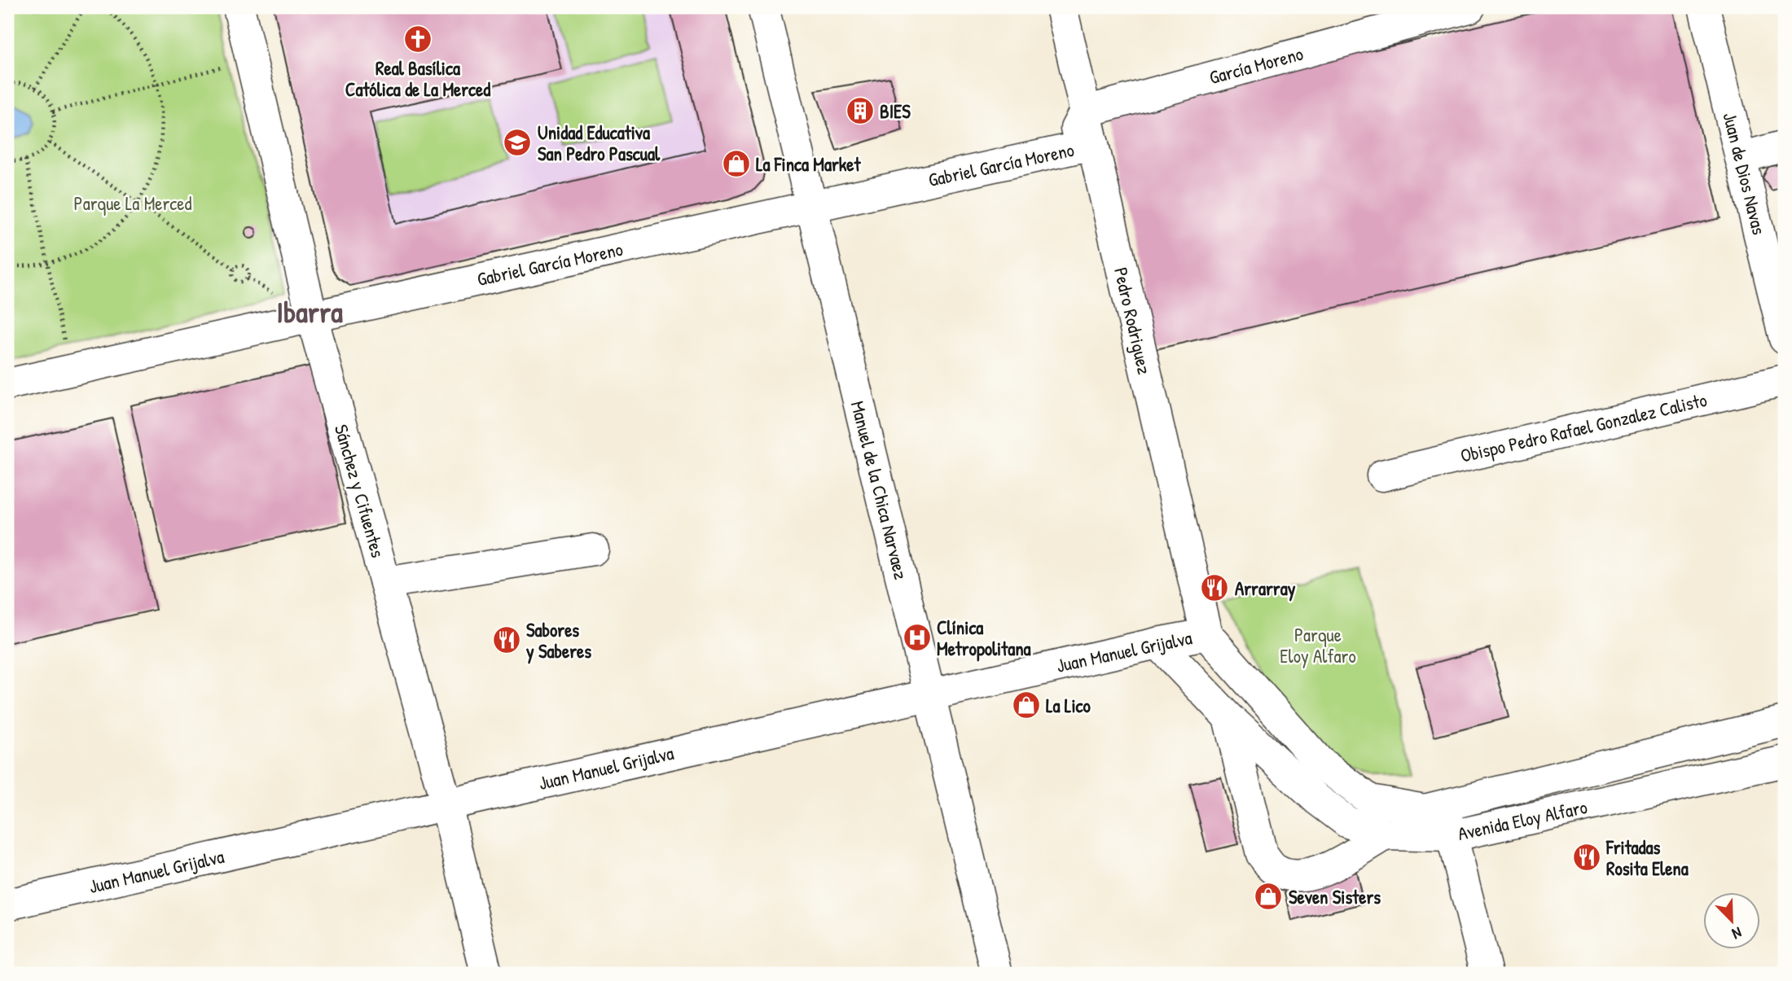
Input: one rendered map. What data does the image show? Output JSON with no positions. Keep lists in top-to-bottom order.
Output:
{
  "streets": {
    "street": [
      "García Moreno",
      "Gabriel García Moreno",
      "Juan de Dios Navas",
      "Pedro Rodriguez",
      "Obispo Pedro Rafael Gonzalez Calisto",
      "Manuel de la Chica Narvaez",
      "Sánchez y Cifuentes",
      "Juan Manuel Grijalva",
      "Avenida Eloy Alfaro"
    ]
  },
  "crossings": [
    ["Gabriel García Moreno", "Pedro Rodriguez"],
    ["Gabriel García Moreno", "Manuel de la Chica Narvaez"],
    ["Gabriel García Moreno", "Sánchez y Cifuentes"],
    ["Pedro Rodriguez", "Juan Manuel Grijalva"],
    ["Pedro Rodriguez", "Avenida Eloy Alfaro"],
    ["Manuel de la Chica Narvaez", "Juan Manuel Grijalva"],
    ["Sánchez y Cifuentes", "Juan Manuel Grijalva"],
    ["Juan Manuel Grijalva", "Avenida Eloy Alfaro"]
  ],
  "districts": ["Ibarra"],
  "parks": ["Parque La Merced", "Parque Eloy Alfaro"],
  "places": {
    "church": ["Real Basílica Católica de La Merced"],
    "building": ["BIES"],
    "school or university": ["Unidad Educativa San Pedro Pascual"],
    "shop": ["La Finca Market", "La Lico", "Seven Sisters"],
    "restaurant": ["Arrarray", "Sabores y Saberes", "Fritadas Rosita Elena"],
    "hospital": ["Clínica Metropolitana"]
  },
  "north": "bottom right"
}
